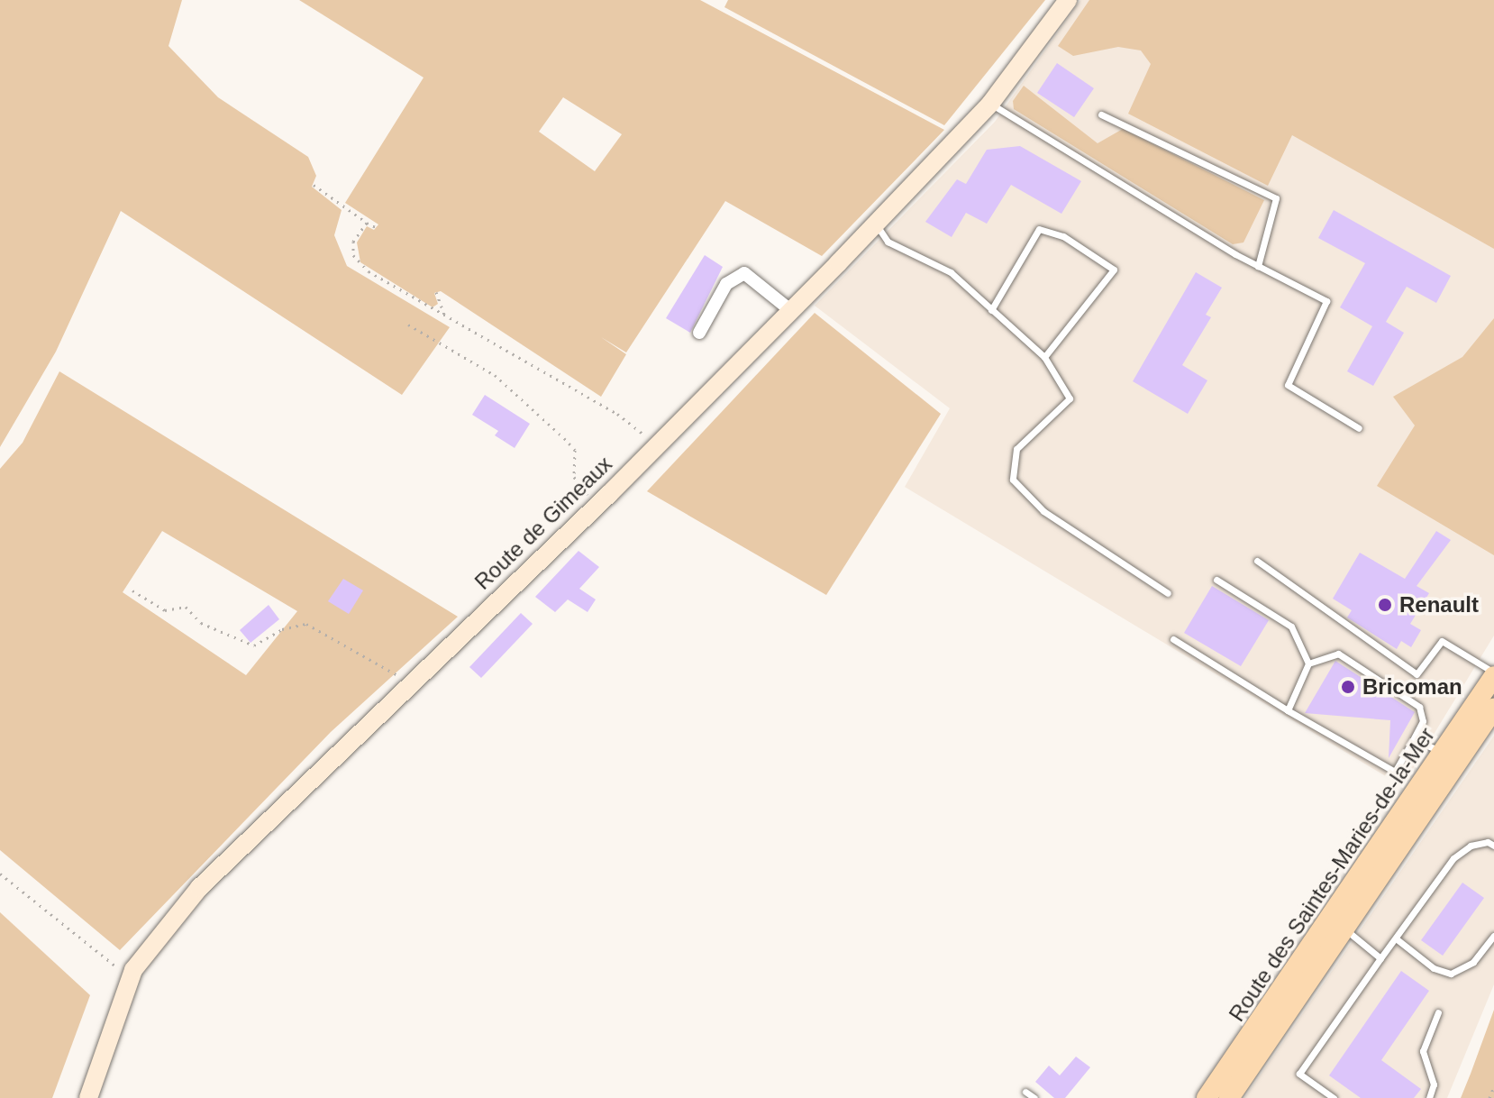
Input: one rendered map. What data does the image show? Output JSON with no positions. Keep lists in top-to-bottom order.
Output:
{
  "streets": {
    "main road": ["Route des Saintes-Maries-de-la-Mer"],
    "street": ["Route de Gimeaux"]
  },
  "places": ["Renault", "Bricoman"]
}
